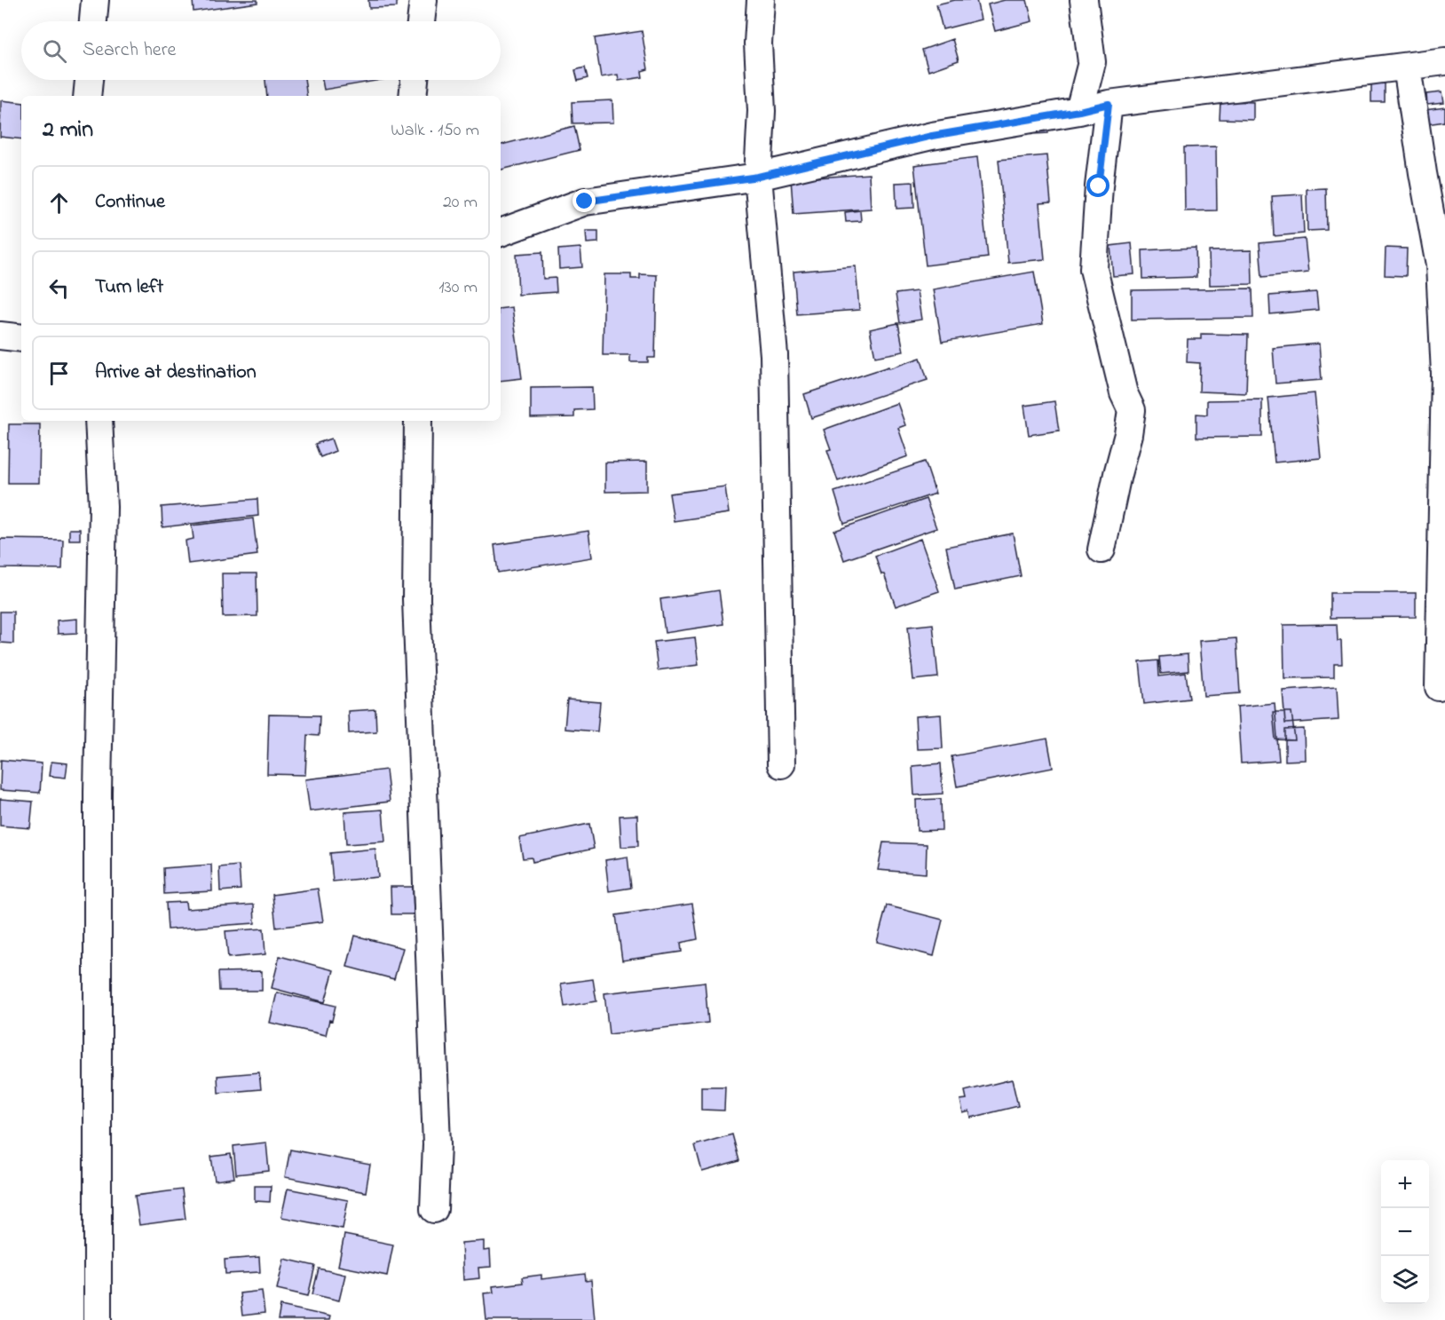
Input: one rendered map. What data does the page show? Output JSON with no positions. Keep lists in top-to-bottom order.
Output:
{
  "page": {
    "search": "Search here",
    "heading": ["2 min", "Walk · 150 m"],
    "list": [
      ["Continue", "20 m"],
      ["Turn left", "130 m"],
      "Arrive at destination"
    ],
    "map_buttons": ["+", "−"]
  }
}
